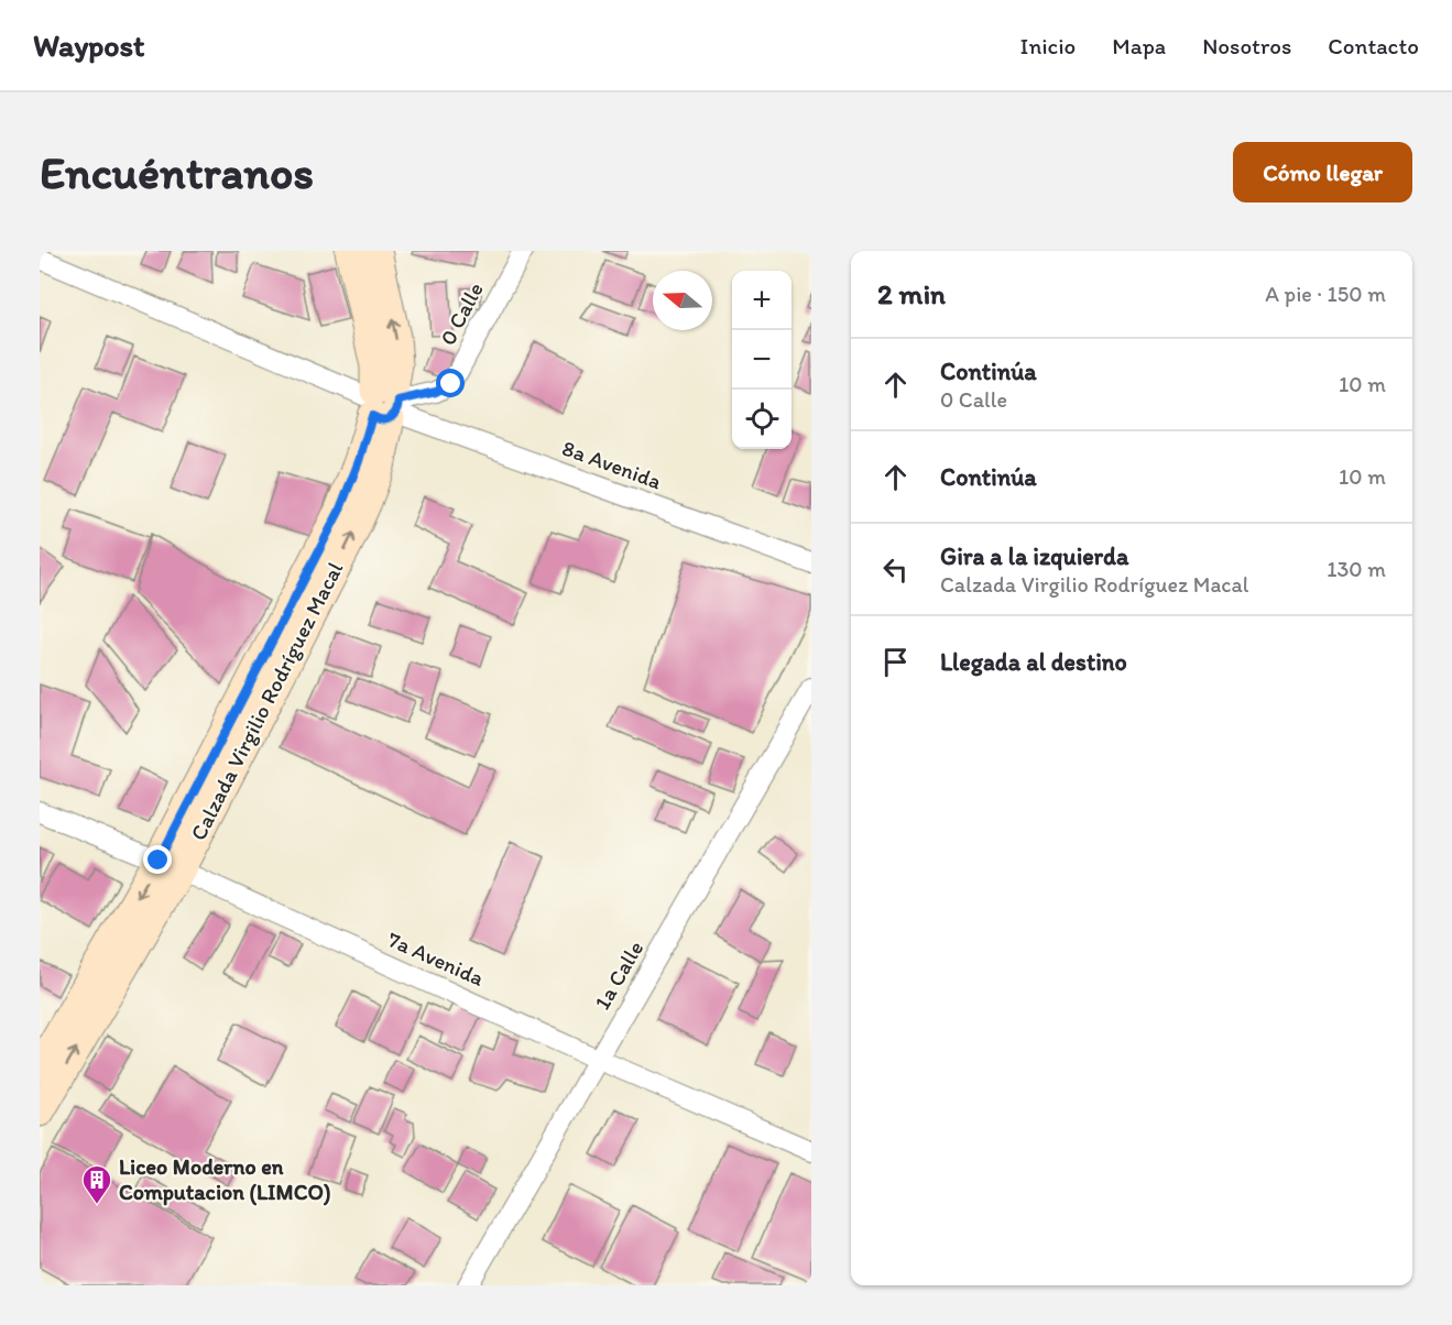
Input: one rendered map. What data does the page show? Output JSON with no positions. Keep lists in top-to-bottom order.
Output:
{
  "streets": {
    "street": [
      "0 Calle",
      "8a Avenida",
      "Calzada Virgilio Rodríguez Macal",
      "7a Avenida",
      "1a Calle"
    ]
  },
  "crossings": [
    ["0 Calle", "8a Avenida"],
    ["0 Calle", "Calzada Virgilio Rodríguez Macal"],
    ["8a Avenida", "Calzada Virgilio Rodríguez Macal"],
    ["Calzada Virgilio Rodríguez Macal", "7a Avenida"],
    ["7a Avenida", "1a Calle"]
  ],
  "places": {
    "building": ["Liceo Moderno en Computacion (LIMCO)"]
  },
  "north": "left",
  "page": {
    "header": "Waypost",
    "nav": [
      "Inicio",
      "Mapa",
      "Nosotros",
      "Contacto"
    ],
    "buttons": "Cómo llegar",
    "title": "Encuéntranos",
    "heading": ["2 min", "A pie · 150 m"],
    "map_buttons": ["+", "−"],
    "list": [
      ["Continúa", "0 Calle", "10 m"],
      ["Continúa", "10 m"],
      ["Gira a la izquierda", "Calzada Virgilio Rodríguez Macal", "130 m"],
      "Llegada al destino"
    ]
  }
}
